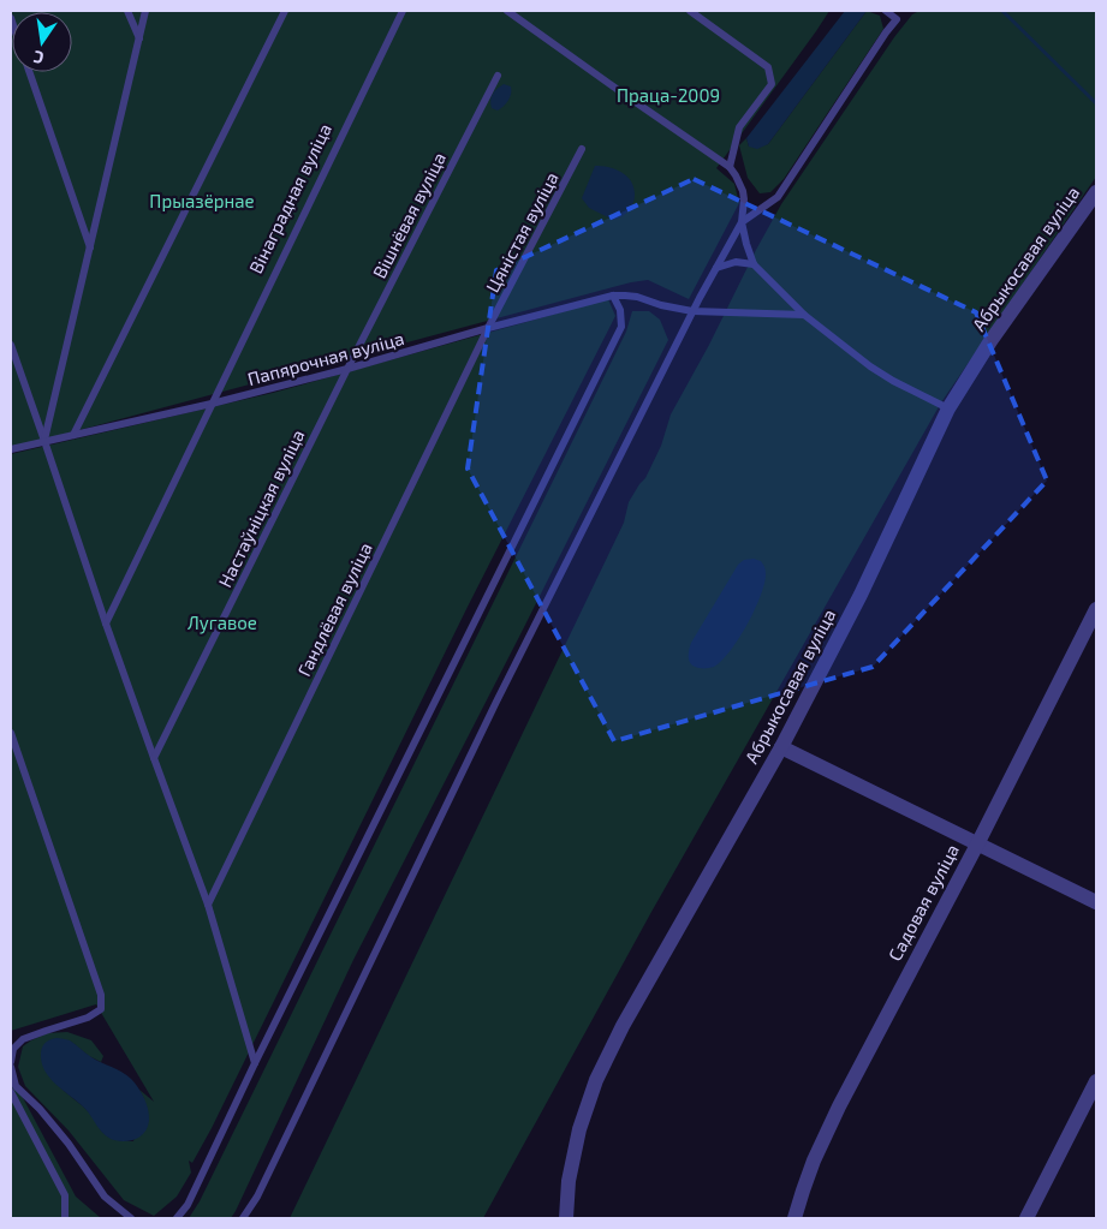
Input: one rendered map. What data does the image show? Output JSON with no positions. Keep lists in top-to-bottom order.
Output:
{
  "streets": {
    "street": ["Абрыкосавая вуліца", "Садовая вуліца"],
    "lane": [
      "Вінаградная вуліца",
      "Вішнёвая вуліца",
      "Цяністая вуліца",
      "Папярочная вуліца",
      "Настаўніцкая вуліца",
      "Гандлёвая вуліца"
    ]
  },
  "crossings": [
    ["Вінаградная вуліца", "Папярочная вуліца"],
    ["Вішнёвая вуліца", "Папярочная вуліца"],
    ["Вішнёвая вуліца", "Настаўніцкая вуліца"],
    ["Цяністая вуліца", "Папярочная вуліца"],
    ["Цяністая вуліца", "Гандлёвая вуліца"],
    ["Папярочная вуліца", "Настаўніцкая вуліца"],
    ["Папярочная вуліца", "Гандлёвая вуліца"]
  ],
  "parks": ["Праца-2009", "Прыазёрнае", "Лугавое"],
  "north": "bottom"
}
